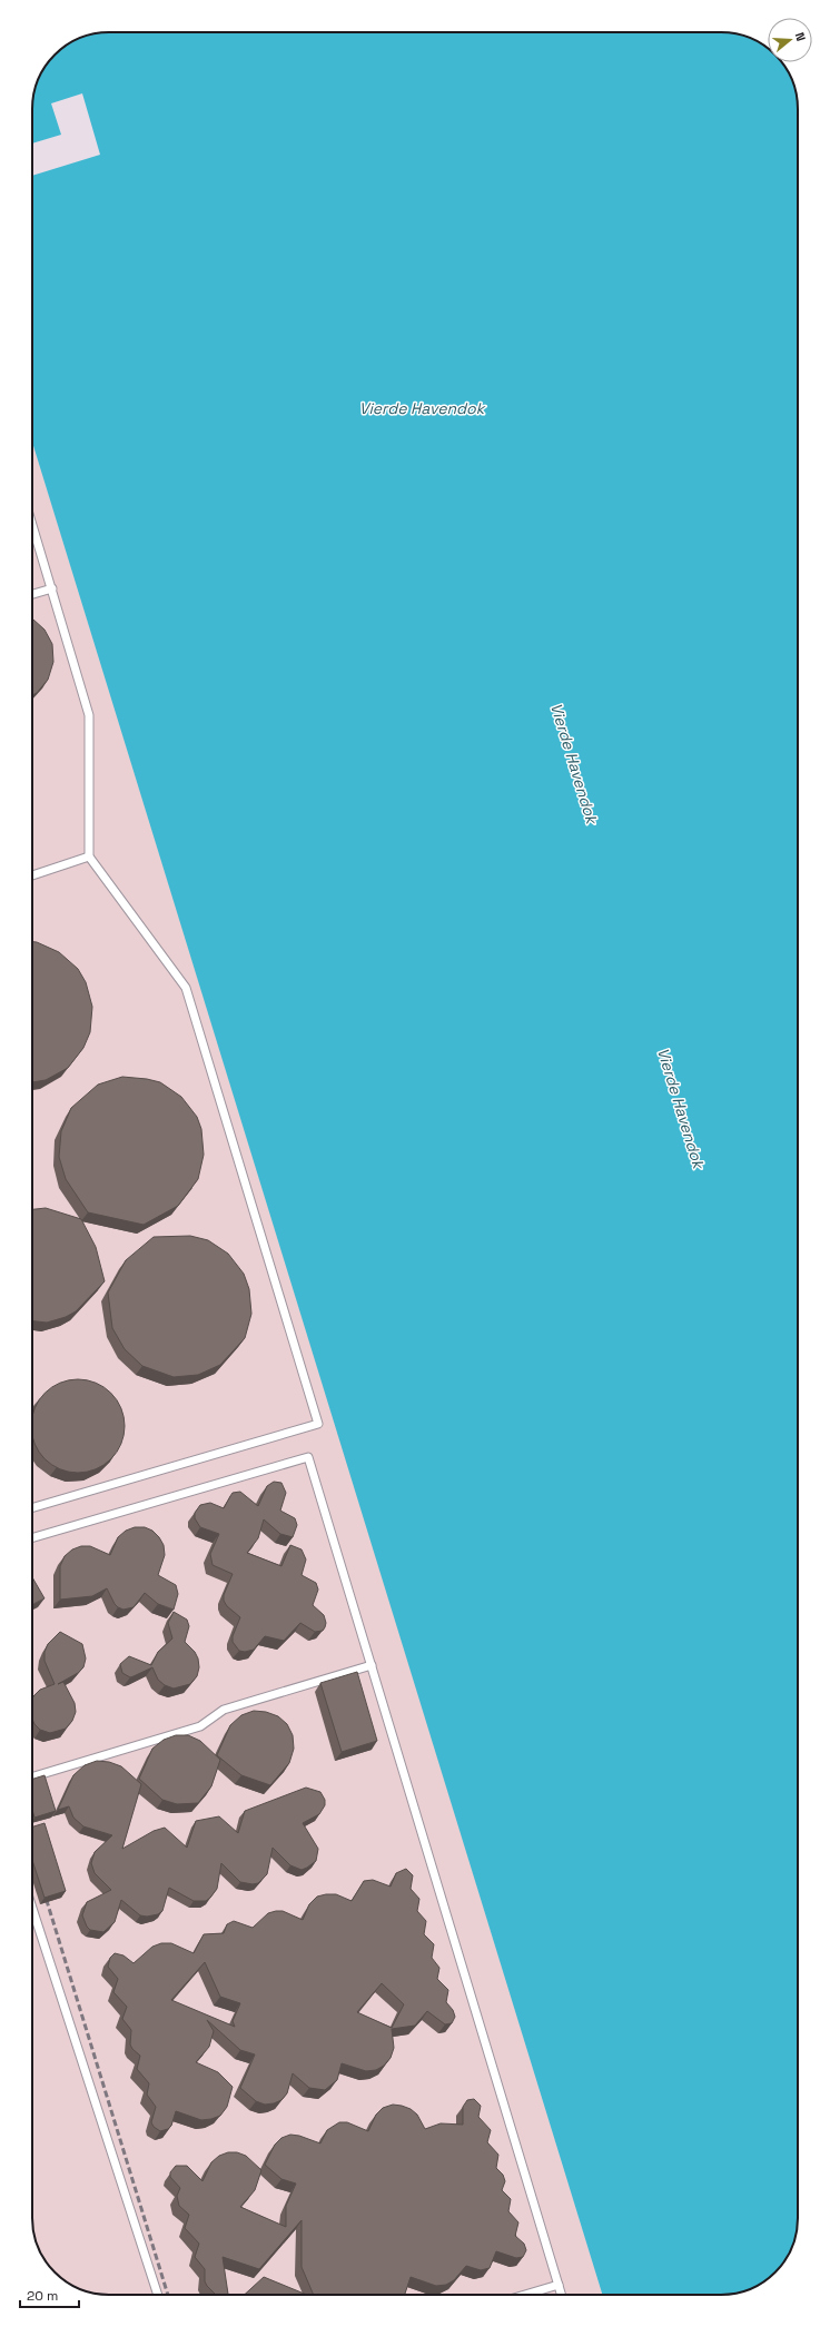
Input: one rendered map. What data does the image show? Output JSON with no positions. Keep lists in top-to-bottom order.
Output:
{
  "water": ["Vierde Havendok"],
  "scale_bar": "20 m",
  "north": "right"
}
